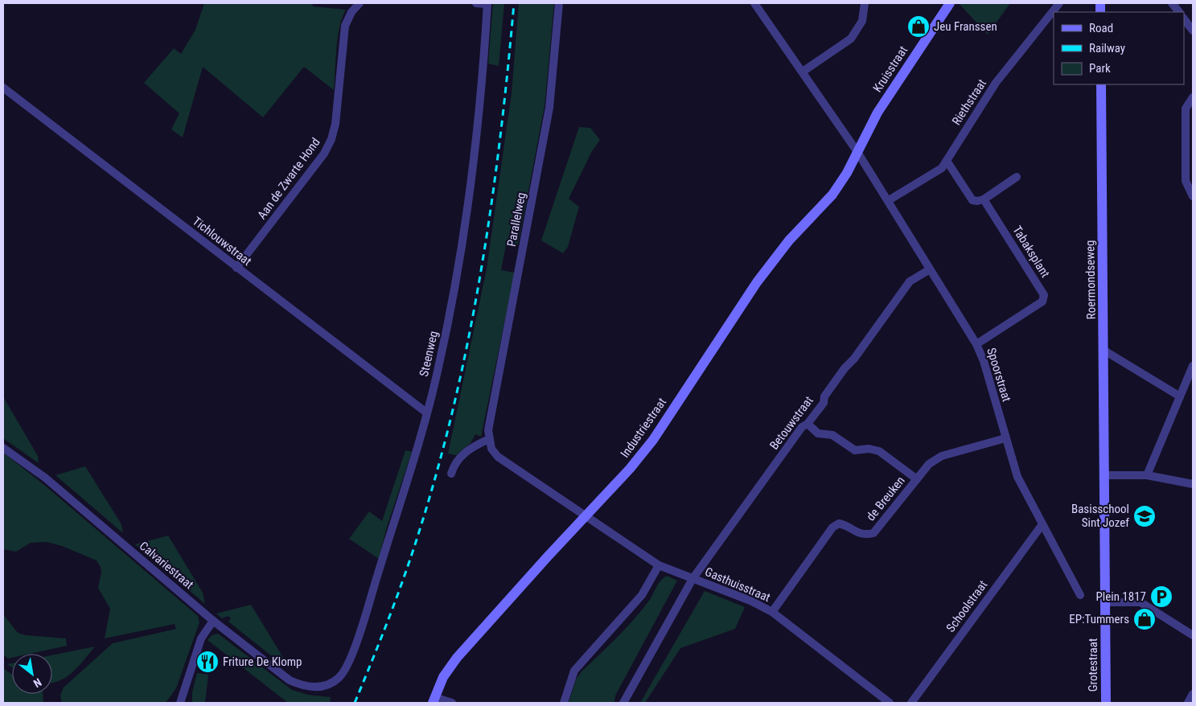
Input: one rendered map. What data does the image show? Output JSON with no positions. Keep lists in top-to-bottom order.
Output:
{
  "streets": {
    "street": [
      "Kruisstraat",
      "Riethstraat",
      "Aan de Zwarte Hond",
      "Parallelweg",
      "Tichlouwstraat",
      "Tabaksplant",
      "Roermondseweg",
      "Steenweg",
      "Spoorstraat",
      "Betouwstraat",
      "Industriestraat",
      "de Breuken",
      "Calvariestraat",
      "Gasthuisstraat",
      "Schoolstraat",
      "Grotestraat"
    ]
  },
  "crossings": [
    ["Kruisstraat", "Spoorstraat"],
    ["Kruisstraat", "Industriestraat"],
    ["Riethstraat", "Spoorstraat"],
    ["Aan de Zwarte Hond", "Tichlouwstraat"],
    ["Tichlouwstraat", "Steenweg"],
    ["Tabaksplant", "Spoorstraat"],
    ["Roermondseweg", "Grotestraat"],
    ["Steenweg", "Calvariestraat"],
    ["Spoorstraat", "Betouwstraat"],
    ["Spoorstraat", "Industriestraat"],
    ["Spoorstraat", "de Breuken"],
    ["Spoorstraat", "Schoolstraat"],
    ["Betouwstraat", "Gasthuisstraat"],
    ["Industriestraat", "Gasthuisstraat"],
    ["de Breuken", "Gasthuisstraat"]
  ],
  "places": {
    "shop": ["Jeu Franssen", "EP:Tummers"],
    "school or university": ["Basisschool Sint Jozef"],
    "parking": ["Plein 1817"],
    "restaurant": ["Friture De Klomp"]
  },
  "legend": ["Road", "Railway", "Park"],
  "north": "bottom right"
}
